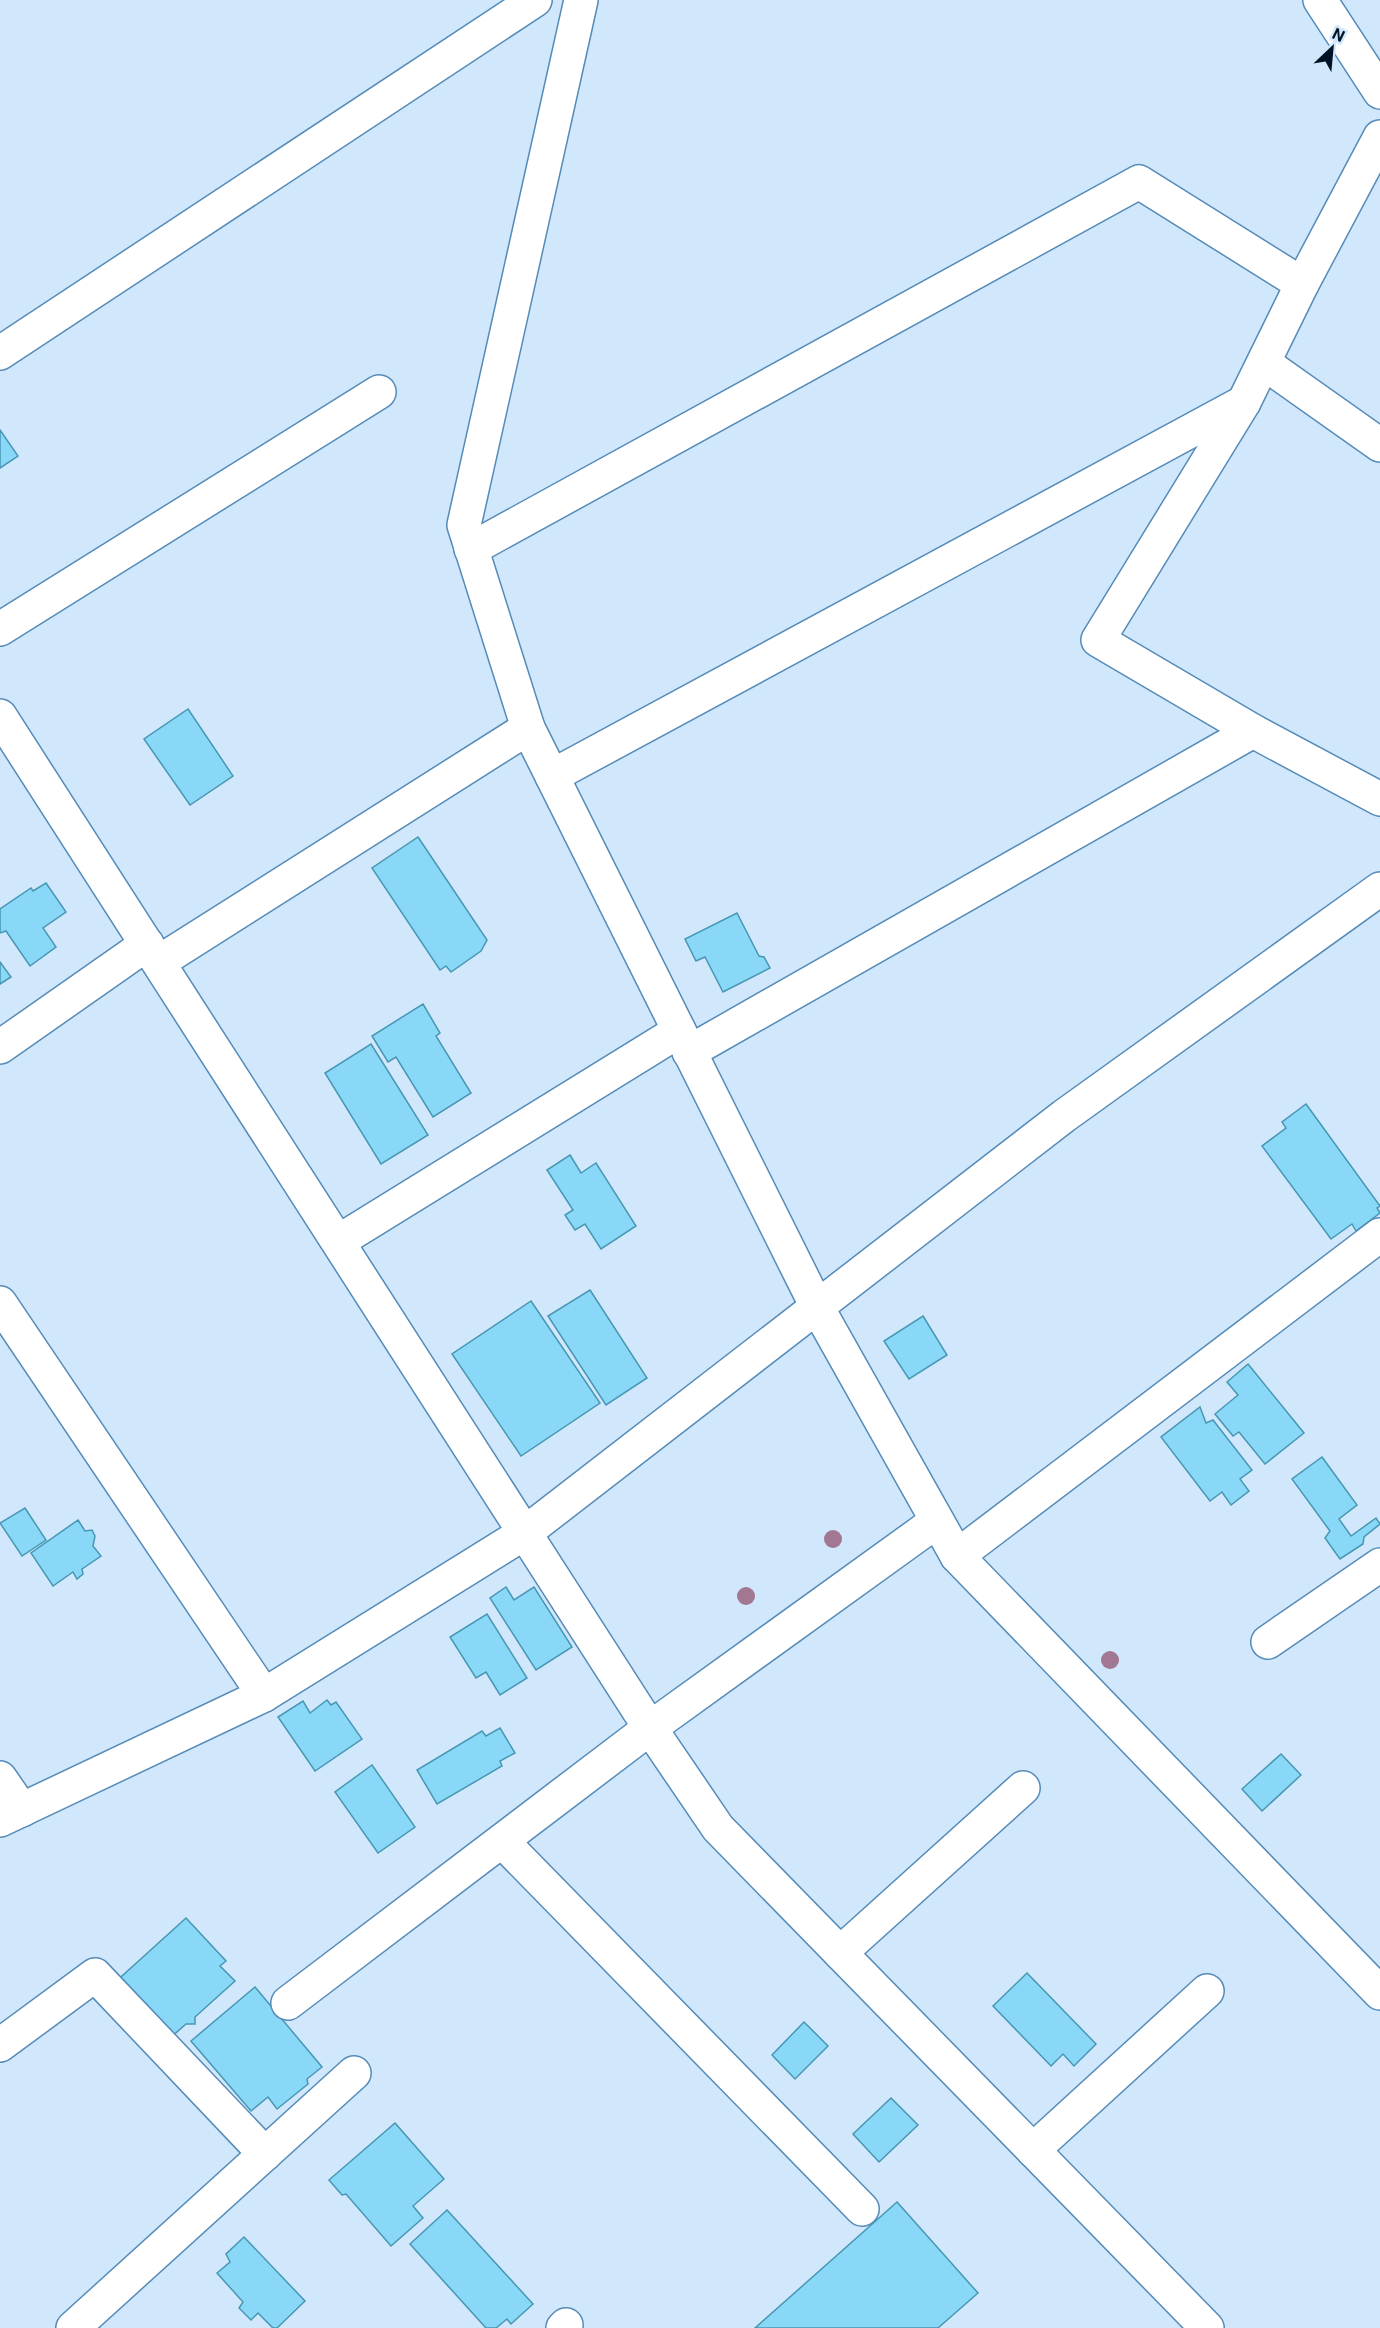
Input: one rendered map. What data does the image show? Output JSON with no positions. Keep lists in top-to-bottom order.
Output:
{
  "north": "top right"
}
